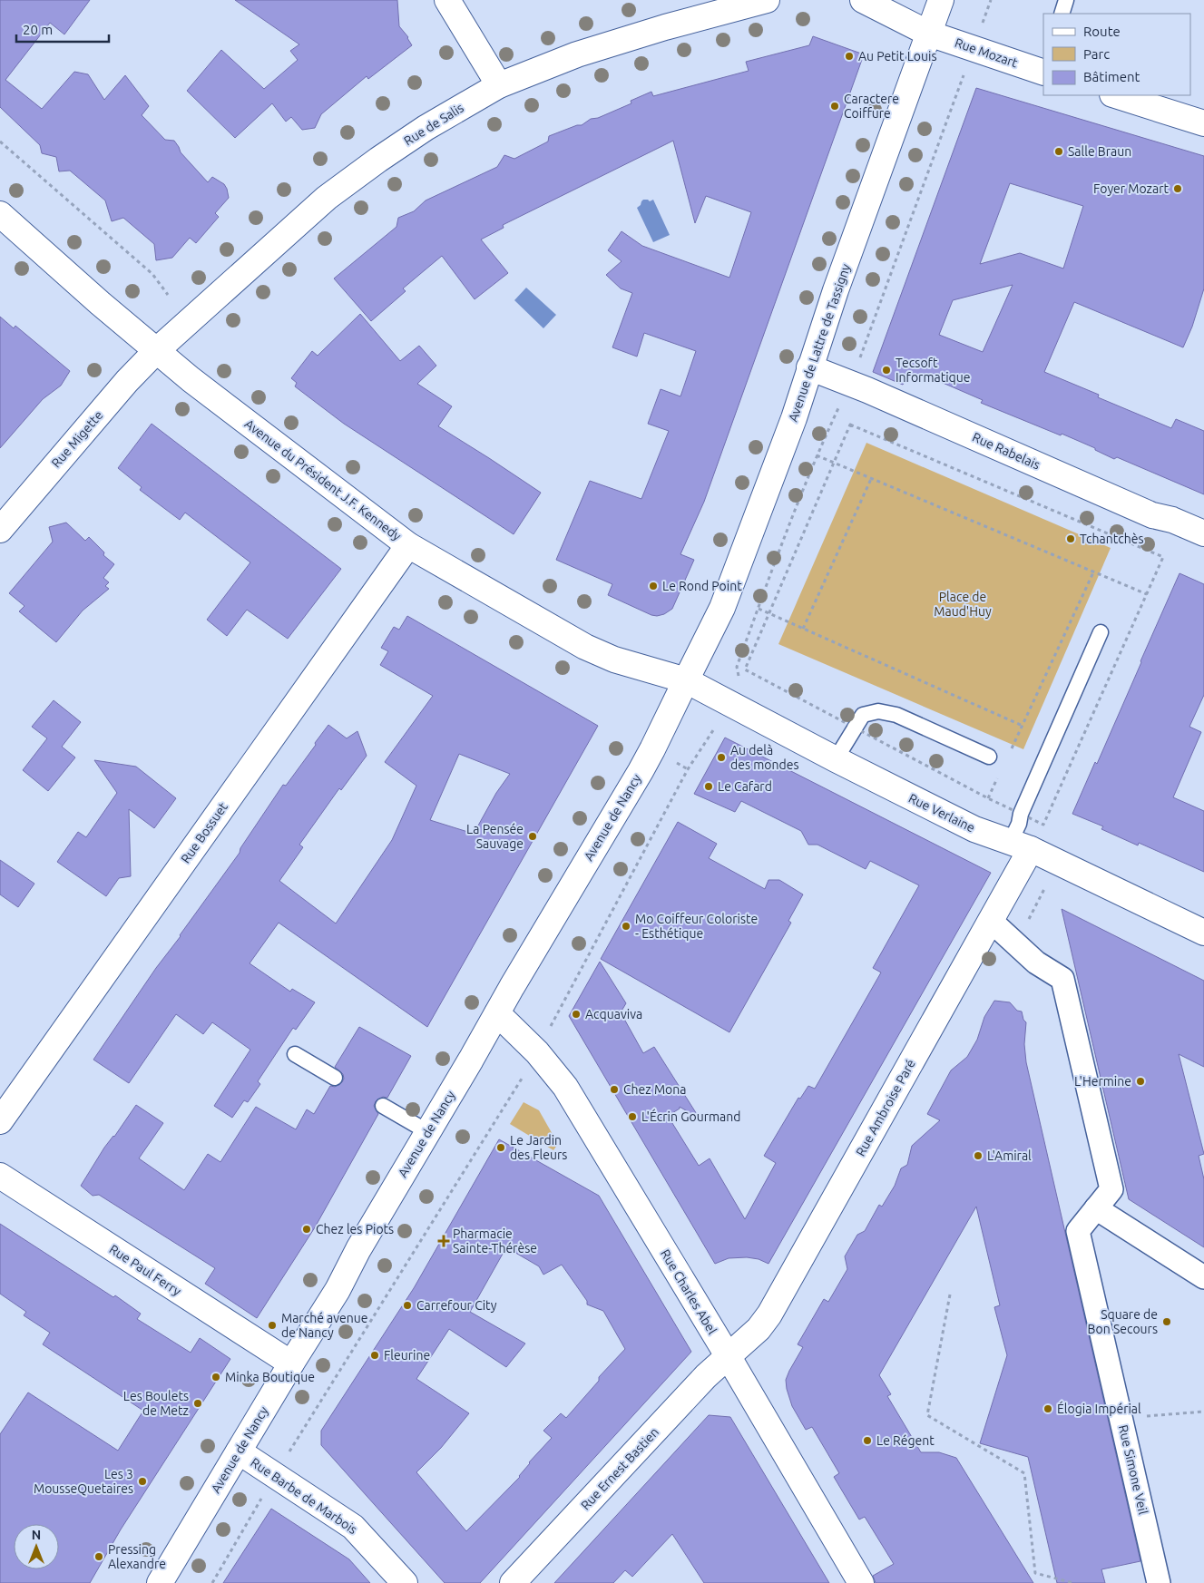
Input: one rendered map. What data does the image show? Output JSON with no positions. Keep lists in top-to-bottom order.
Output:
{
  "streets": {
    "street": [
      "Rue Mozart",
      "Rue de Salis",
      "Avenue de Lattre de Tassigny",
      "Rue Migette",
      "Rue Rabelais",
      "Avenue du Président J.F. Kennedy",
      "Rue Verlaine",
      "Avenue de Nancy",
      "Rue Bossuet",
      "Rue Ambroise Paré",
      "Rue Paul Ferry",
      "Rue Charles Abel",
      "Rue Ernest Bastien",
      "Rue Simone Veil",
      "Rue Barbe de Marbois"
    ]
  },
  "crossings": [
    ["Rue Mozart", "Avenue de Lattre de Tassigny"],
    ["Rue de Salis", "Rue Migette"],
    ["Rue de Salis", "Avenue du Président J.F. Kennedy"],
    ["Avenue de Lattre de Tassigny", "Rue Rabelais"],
    ["Avenue de Lattre de Tassigny", "Avenue du Président J.F. Kennedy"],
    ["Avenue de Lattre de Tassigny", "Rue Verlaine"],
    ["Avenue de Lattre de Tassigny", "Avenue de Nancy"],
    ["Rue Migette", "Avenue du Président J.F. Kennedy"],
    ["Avenue du Président J.F. Kennedy", "Rue Verlaine"],
    ["Avenue du Président J.F. Kennedy", "Avenue de Nancy"],
    ["Avenue du Président J.F. Kennedy", "Rue Bossuet"],
    ["Rue Verlaine", "Avenue de Nancy"],
    ["Rue Verlaine", "Rue Ambroise Paré"],
    ["Avenue de Nancy", "Rue Paul Ferry"],
    ["Avenue de Nancy", "Rue Charles Abel"],
    ["Avenue de Nancy", "Rue Barbe de Marbois"],
    ["Rue Ambroise Paré", "Rue Charles Abel"],
    ["Rue Ambroise Paré", "Rue Ernest Bastien"],
    ["Rue Ambroise Paré", "Rue Simone Veil"],
    ["Rue Charles Abel", "Rue Ernest Bastien"]
  ],
  "parks": ["Place de Maud'Huy"],
  "places": {
    "other": [
      "Au Petit Louis",
      "Caractere Coiffure",
      "Salle Braun",
      "Foyer Mozart",
      "Tecsoft Informatique",
      "Tchantchès",
      "Le Rond Point",
      "Au delà des mondes",
      "Le Cafard",
      "La Pensée Sauvage",
      "Mo Coiffeur Coloriste - Esthétique",
      "Acquaviva",
      "L'Hermine",
      "Chez Mona",
      "L'Écrin Gourmand",
      "Le Jardin des Fleurs",
      "L'Amiral",
      "Chez les Piots",
      "Carrefour City",
      "Square de Bon Secours",
      "Marché avenue de Nancy",
      "Fleurine",
      "Minka Boutique",
      "Les Boulets de Metz",
      "Élogia Impérial",
      "Le Régent",
      "Les 3 MousseQuetaires",
      "Pressing Alexandre"
    ],
    "health": ["Pharmacie Sainte-Thérèse"]
  },
  "legend": ["Route", "Parc", "Bâtiment"],
  "scale_bar": "20 m",
  "north": "top"
}
